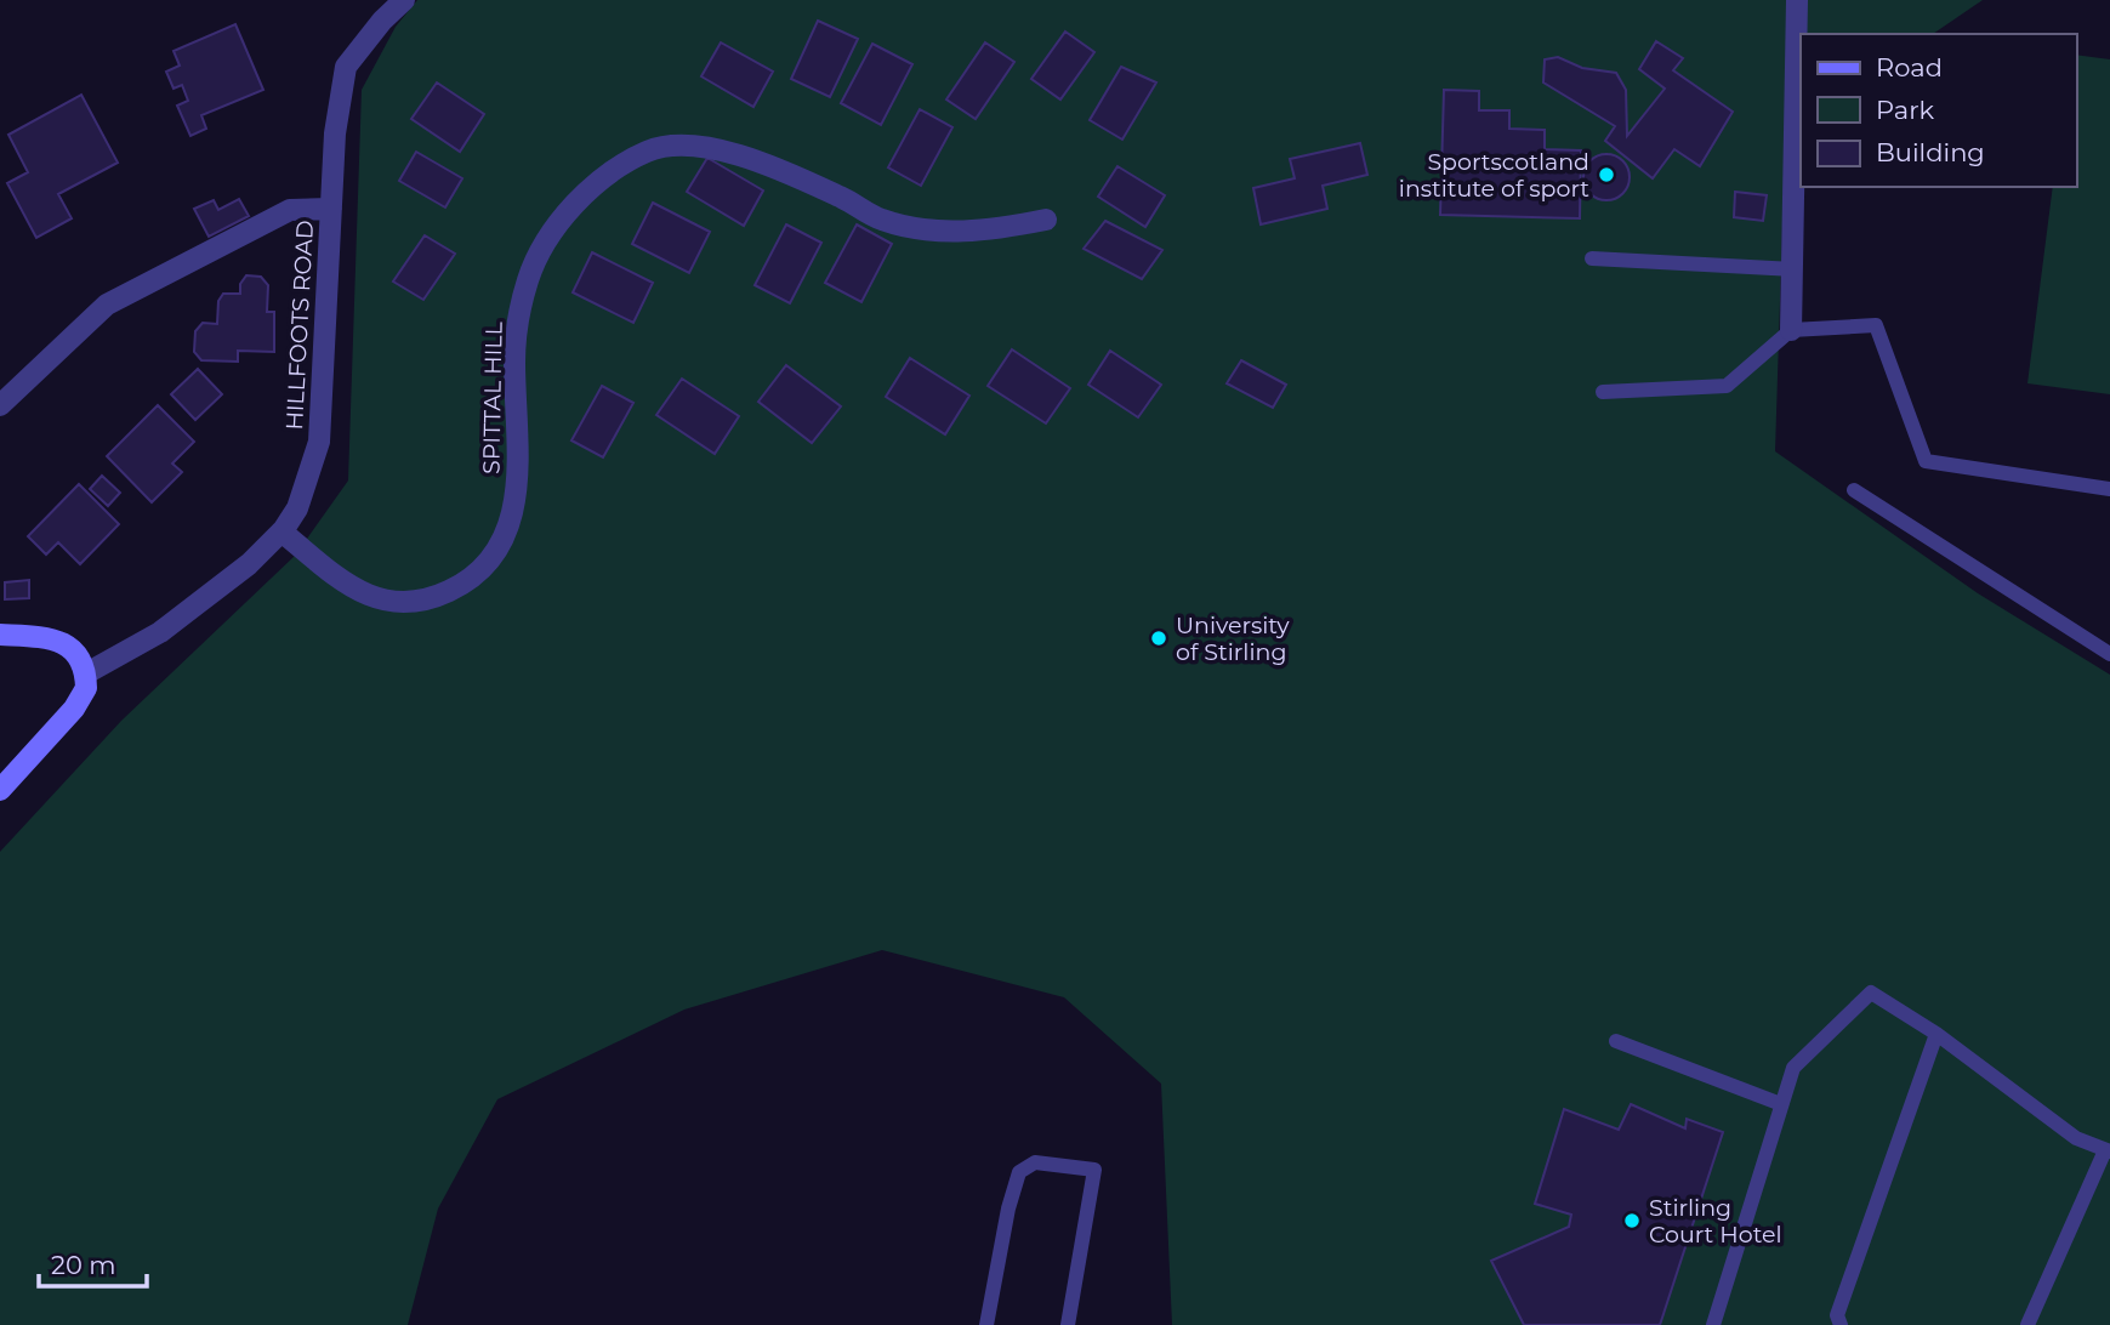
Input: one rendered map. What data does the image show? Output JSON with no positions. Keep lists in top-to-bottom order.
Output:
{
  "streets": {
    "street": ["HILLFOOTS ROAD", "SPITTAL HILL"]
  },
  "crossings": [
    ["HILLFOOTS ROAD", "SPITTAL HILL"]
  ],
  "places": ["Sportscotland institute of sport", "University of Stirling", "Stirling Court Hotel"],
  "legend": ["Road", "Park", "Building"],
  "scale_bar": "20 m"
}
